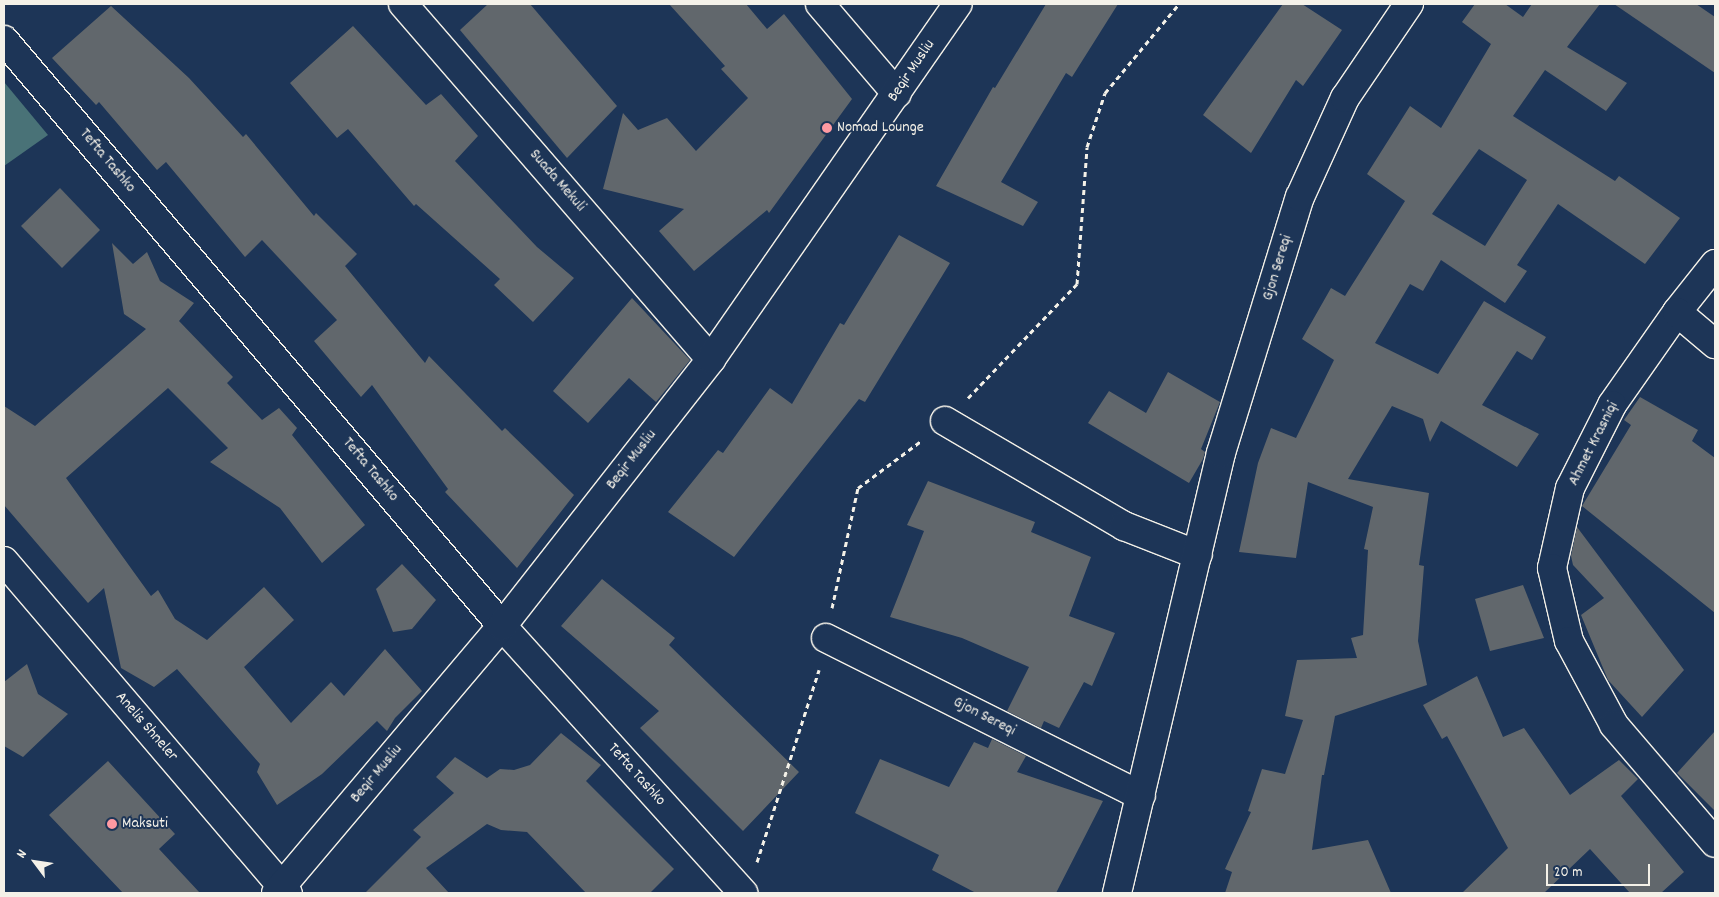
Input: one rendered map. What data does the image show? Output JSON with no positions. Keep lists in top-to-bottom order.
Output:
{
  "streets": {
    "street": [
      "Beqir Musliu",
      "Tefta Tashko",
      "Suada Mekuli",
      "Gjon Sereqi",
      "Ahmet Krasniqi",
      "Anelis Shneler"
    ]
  },
  "crossings": [
    ["Beqir Musliu", "Tefta Tashko"],
    ["Beqir Musliu", "Suada Mekuli"],
    ["Beqir Musliu", "Anelis Shneler"]
  ],
  "places": ["Nomad Lounge", "Maksuti"],
  "scale_bar": "20 m",
  "north": "top left"
}
